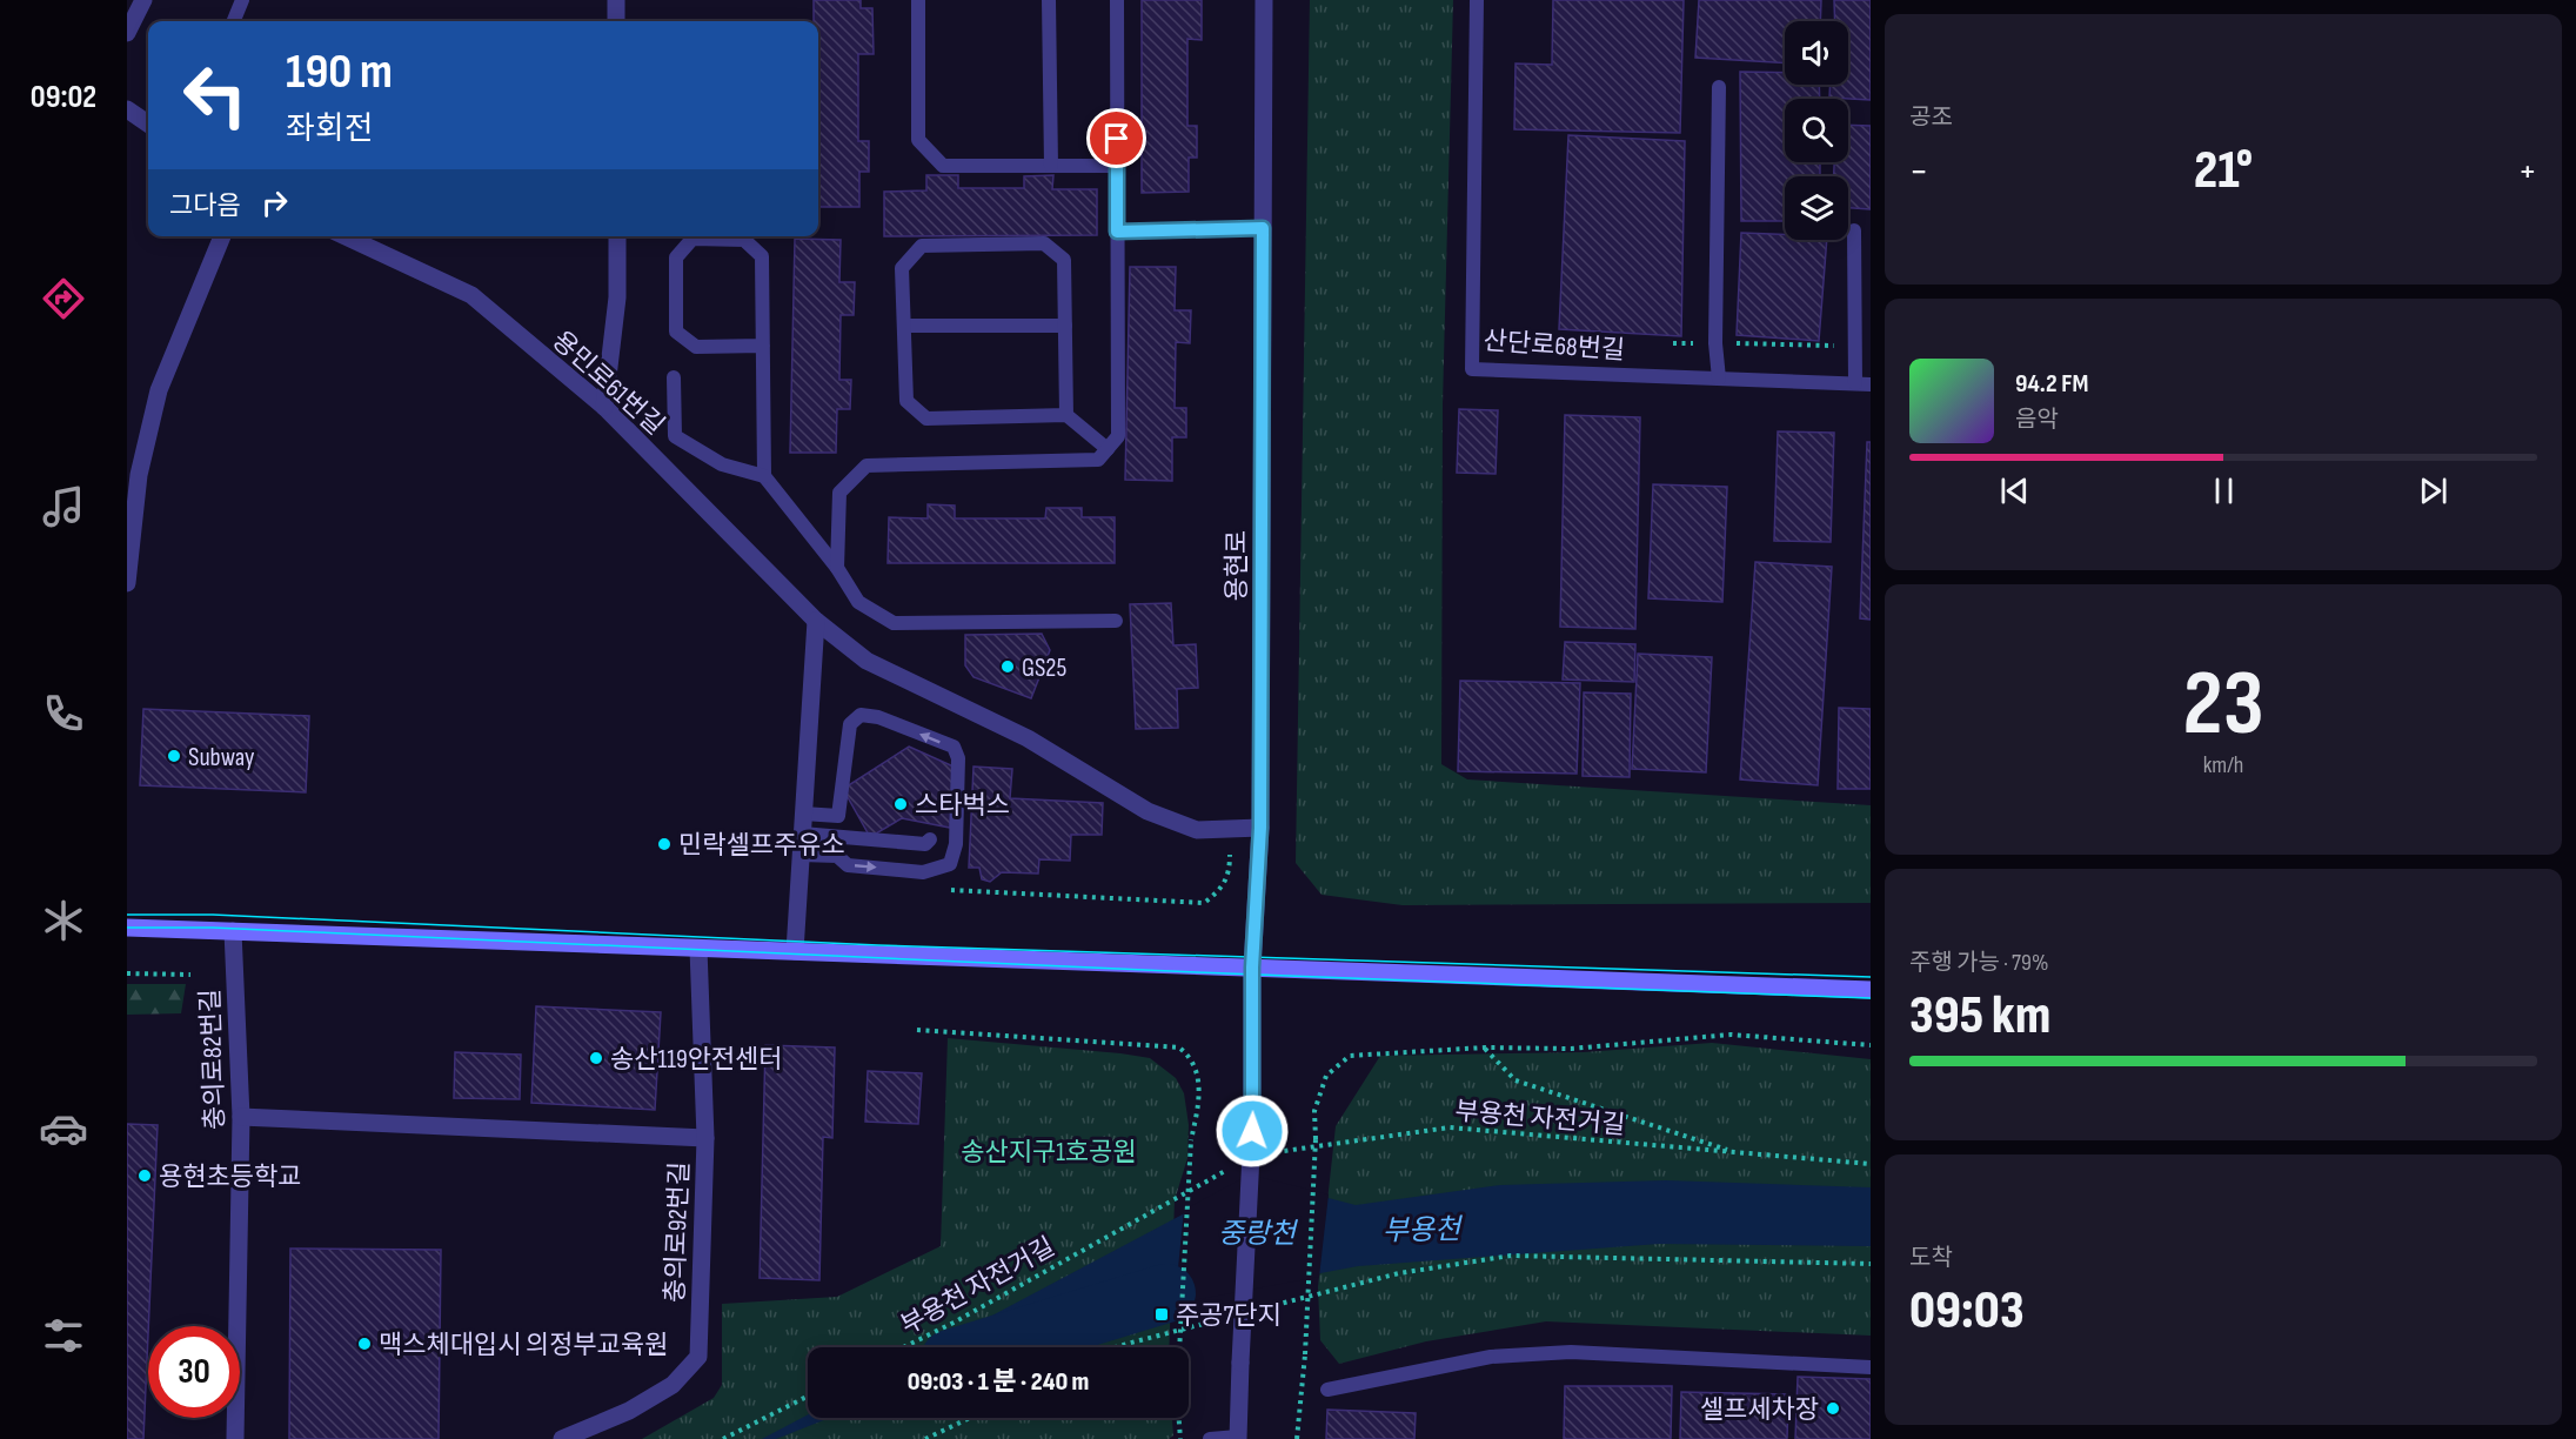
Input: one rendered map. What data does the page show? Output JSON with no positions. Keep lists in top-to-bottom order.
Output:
{
  "streets": {
    "street": [
      "용민로61번길",
      "용현로",
      "충의로82번길",
      "충의로92번길"
    ],
    "lane": ["산단로68번길"],
    "path": ["부용천 자전거길"]
  },
  "crossings": [
    ["용민로61번길", "용현로"]
  ],
  "water": ["부용천", "중랑천"],
  "parks": ["송산지구1호공원"],
  "places": {
    "other": [
      "GS25",
      "Subway",
      "스타벅스",
      "민락셀프주유소",
      "송산119안전센터",
      "용현초등학교",
      "맥스체대입시 의정부교육원",
      "셀프세차장"
    ],
    "transit": ["주공7단지"]
  },
  "page": {
    "tabs": "09:02",
    "tile": [
      "공조",
      ["23", "km/h"],
      ["주행 가능 · 79%", "395 km"],
      ["도착", "09:03"]
    ],
    "turn": ["190 m", "좌회전"],
    "heat": ["−", "21°", "+"],
    "then": "그다음",
    "song": ["94.2 FM", "음악"],
    "limit": "30",
    "trip": "09:03 · 1 분 · 240 m"
  }
}
